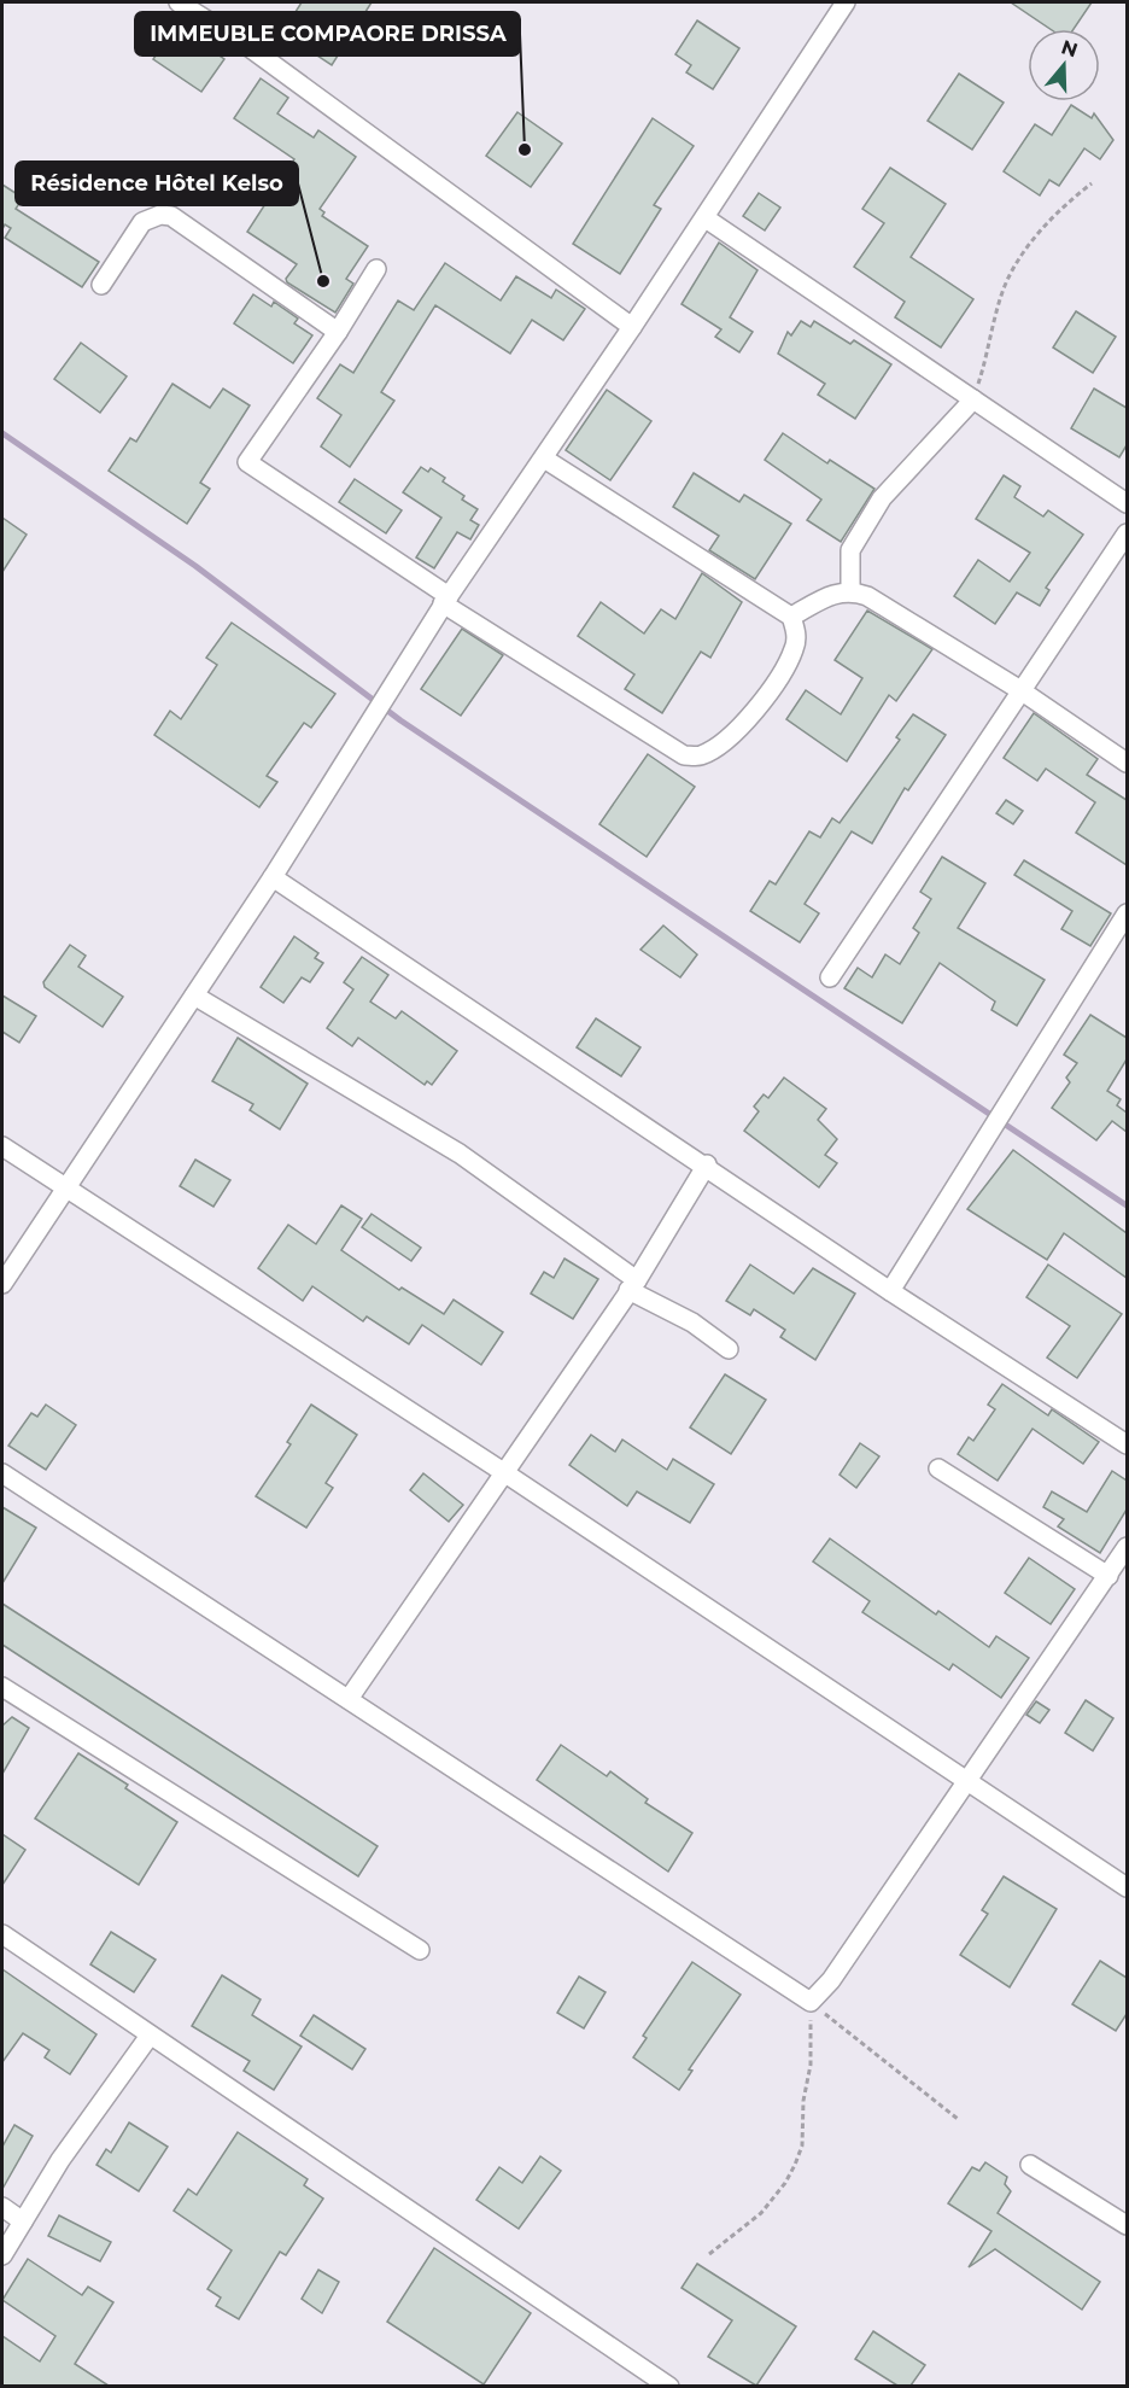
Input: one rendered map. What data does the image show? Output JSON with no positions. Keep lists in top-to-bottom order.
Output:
{
  "places": ["IMMEUBLE COMPAORE DRISSA", "Résidence Hôtel Kelso"],
  "north": "top"
}
